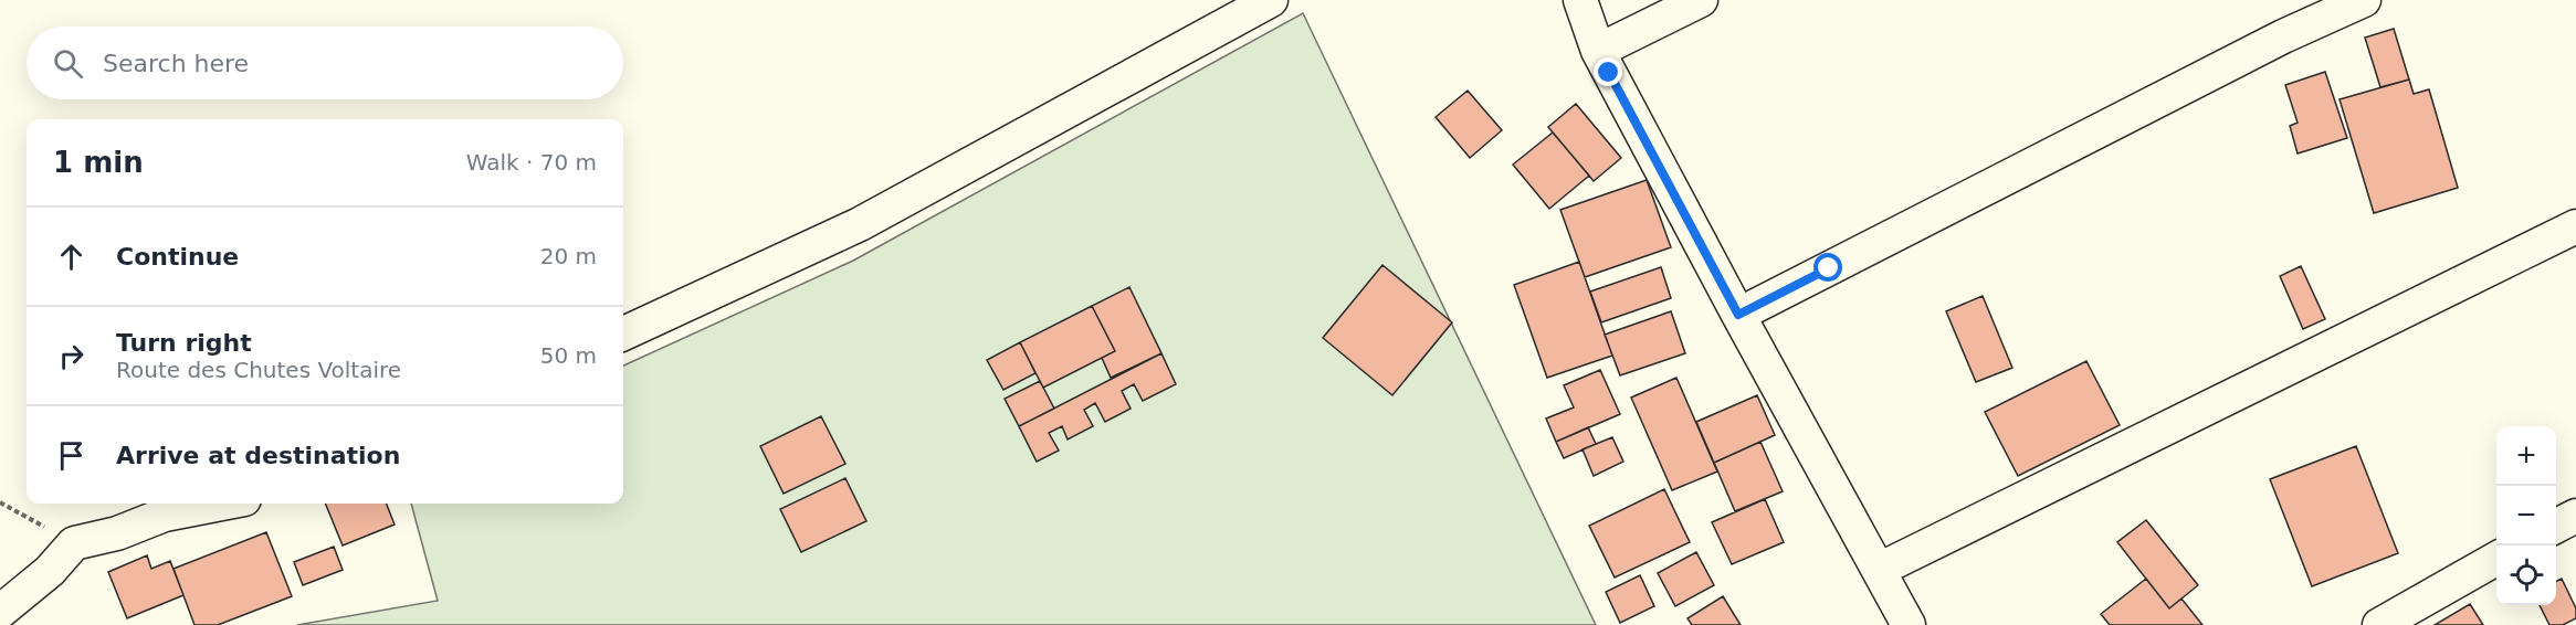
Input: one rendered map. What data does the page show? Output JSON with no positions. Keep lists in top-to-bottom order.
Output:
{
  "page": {
    "search": "Search here",
    "heading": ["1 min", "Walk · 70 m"],
    "list": [
      ["Continue", "20 m"],
      ["Turn right", "Route des Chutes Voltaire", "50 m"],
      "Arrive at destination"
    ],
    "map_buttons": ["+", "−"]
  }
}
